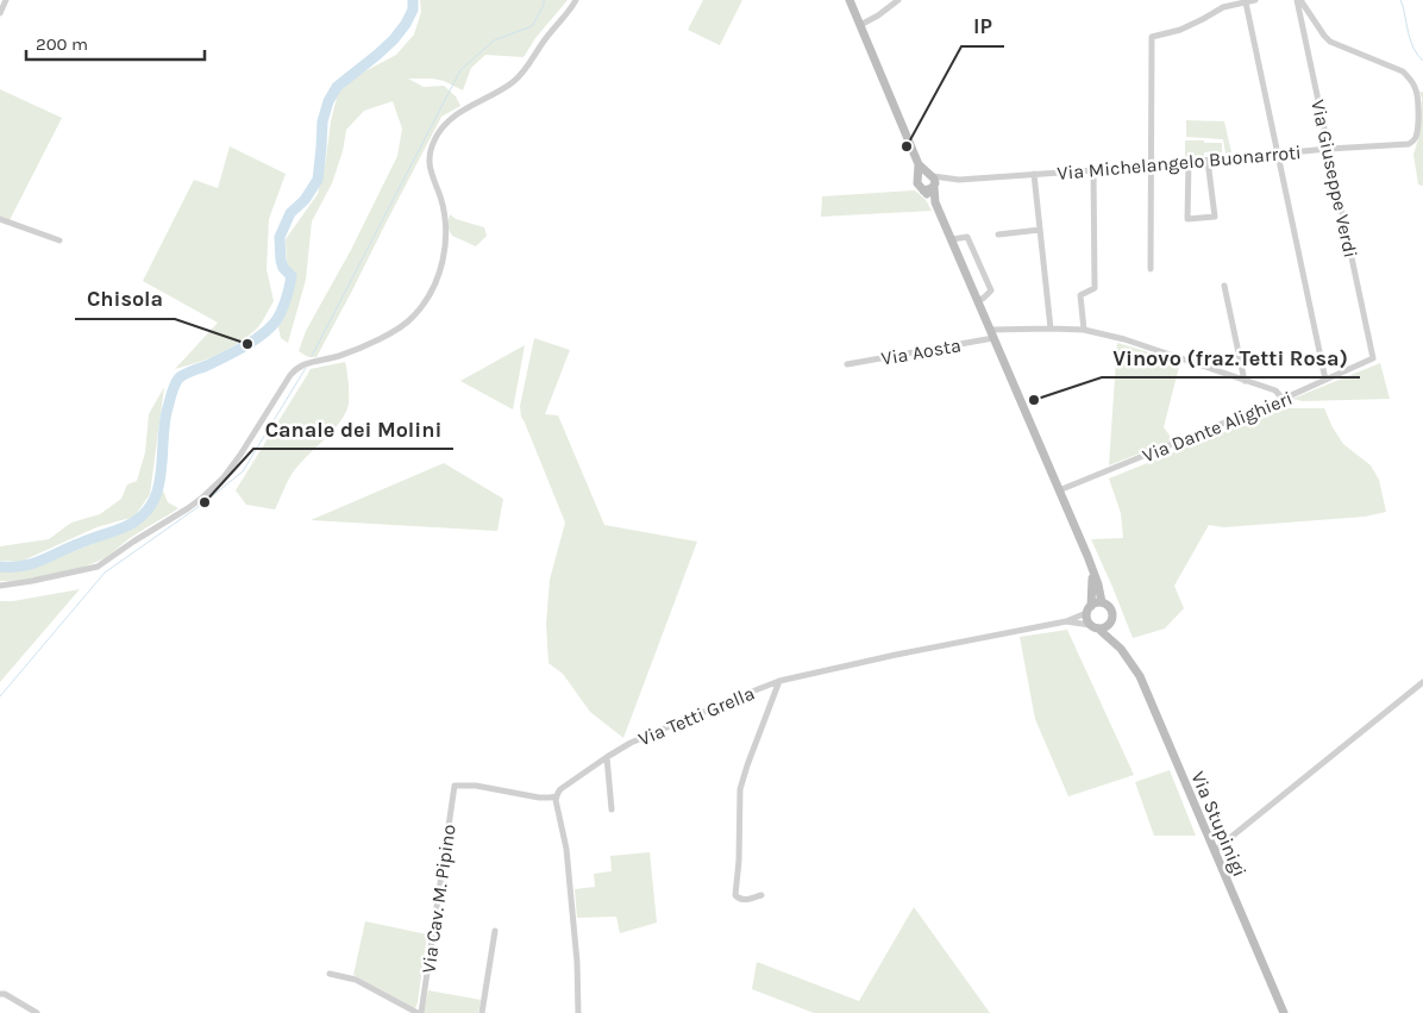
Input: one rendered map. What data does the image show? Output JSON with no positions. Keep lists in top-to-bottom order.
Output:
{
  "streets": {
    "street": [
      "Via Michelangelo Buonarroti",
      "Via Giuseppe Verdi",
      "Via Aosta",
      "Via Dante Alighieri",
      "Via Tetti Grella",
      "Via Stupinigi",
      "Via Cav. M. Pipino"
    ]
  },
  "crossings": [
    ["Via Michelangelo Buonarroti", "Via Giuseppe Verdi"],
    ["Via Michelangelo Buonarroti", "Via Stupinigi"],
    ["Via Giuseppe Verdi", "Via Dante Alighieri"],
    ["Via Aosta", "Via Dante Alighieri"],
    ["Via Aosta", "Via Stupinigi"],
    ["Via Dante Alighieri", "Via Stupinigi"],
    ["Via Tetti Grella", "Via Stupinigi"],
    ["Via Tetti Grella", "Via Cav. M. Pipino"]
  ],
  "places": [
    "IP",
    "Chisola",
    "Vinovo (fraz.Tetti Rosa)",
    "Canale dei Molini"
  ],
  "scale_bar": "200 m"
}
